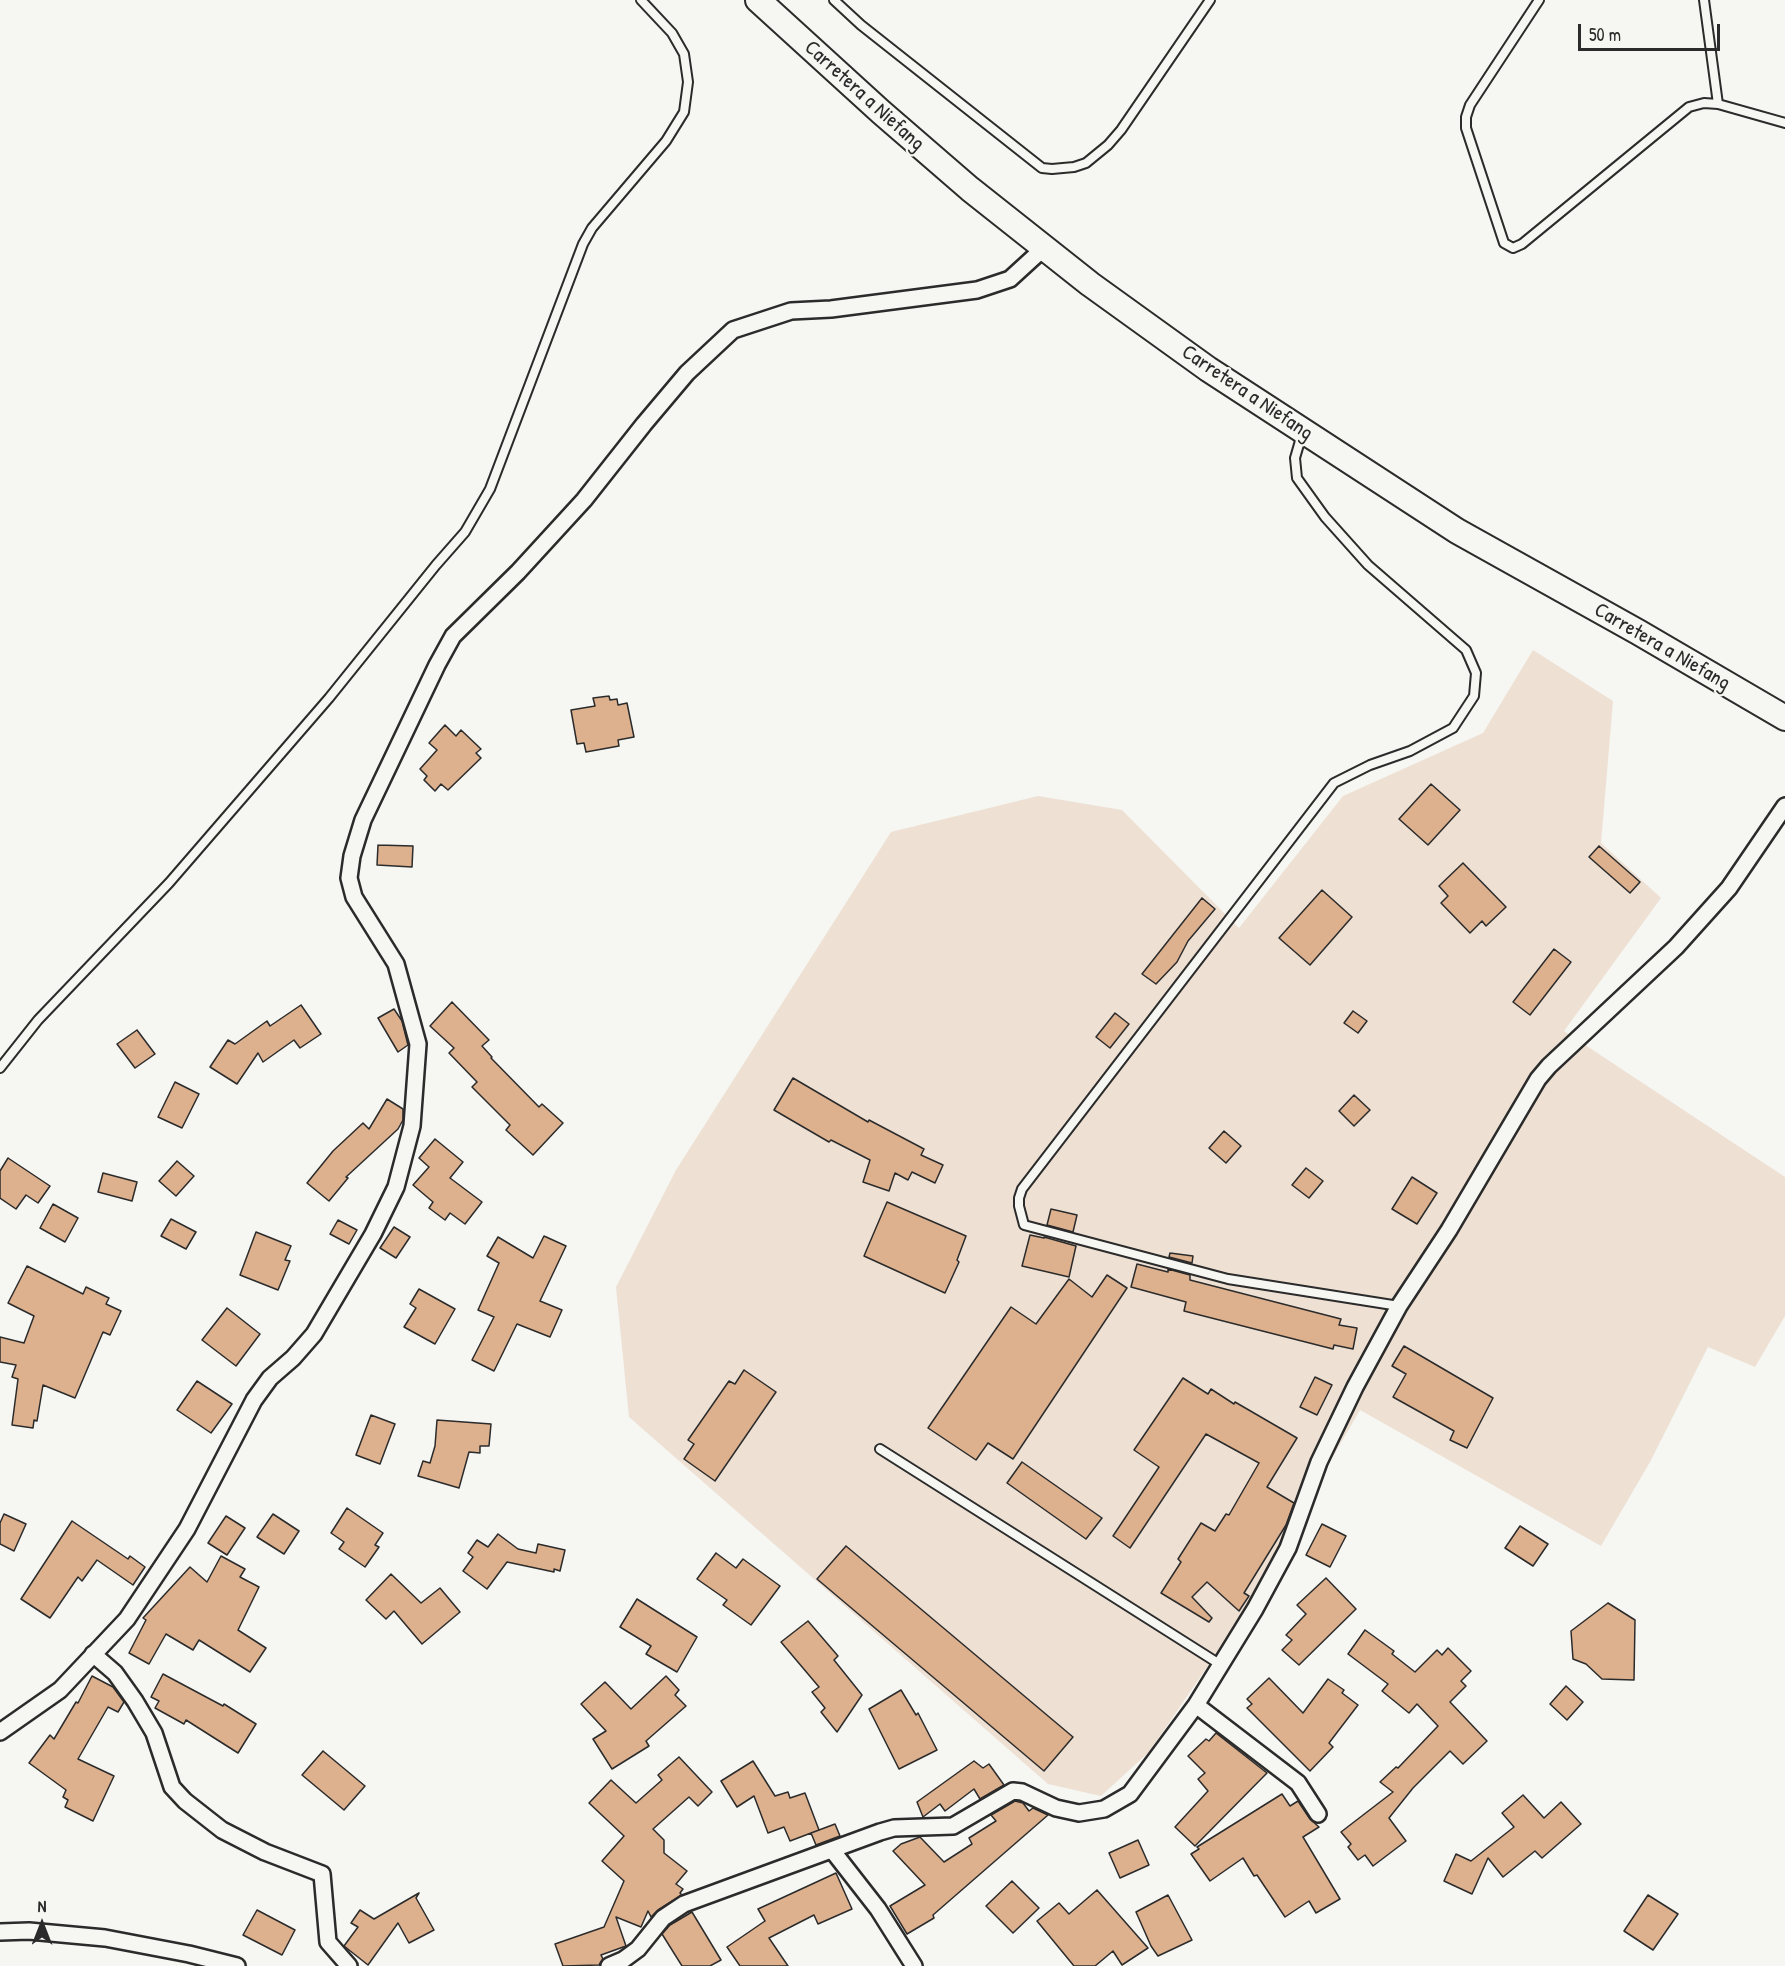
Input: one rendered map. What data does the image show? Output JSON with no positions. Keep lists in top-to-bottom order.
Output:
{
  "streets": {
    "main road": ["Carretera a Niefang"]
  },
  "scale_bar": "50 m",
  "north": "top"
}
